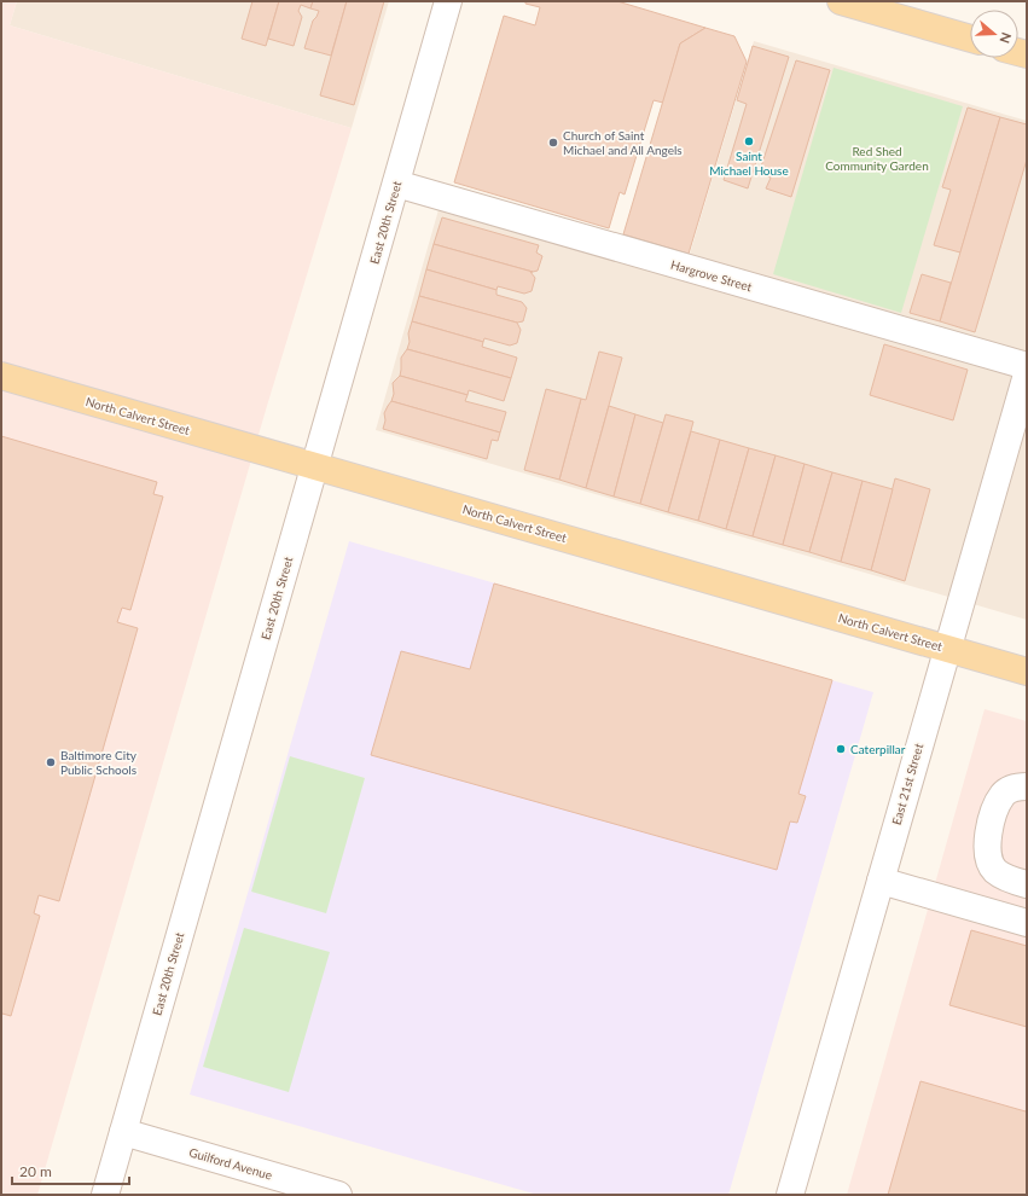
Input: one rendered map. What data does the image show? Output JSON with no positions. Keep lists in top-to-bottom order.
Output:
{
  "streets": {
    "main road": ["North Calvert Street"],
    "street": [
      "East 20th Street",
      "Hargrove Street",
      "East 21st Street",
      "Guilford Avenue"
    ]
  },
  "crossings": [
    ["East 20th Street", "Hargrove Street"],
    ["East 20th Street", "North Calvert Street"],
    ["East 20th Street", "Guilford Avenue"],
    ["North Calvert Street", "East 21st Street"]
  ],
  "parks": ["Red Shed Community Garden"],
  "places": [
    "Saint Michael House",
    "Church of Saint Michael and All Angels",
    "Caterpillar",
    "Baltimore City Public Schools"
  ],
  "scale_bar": "20 m",
  "north": "right"
}
